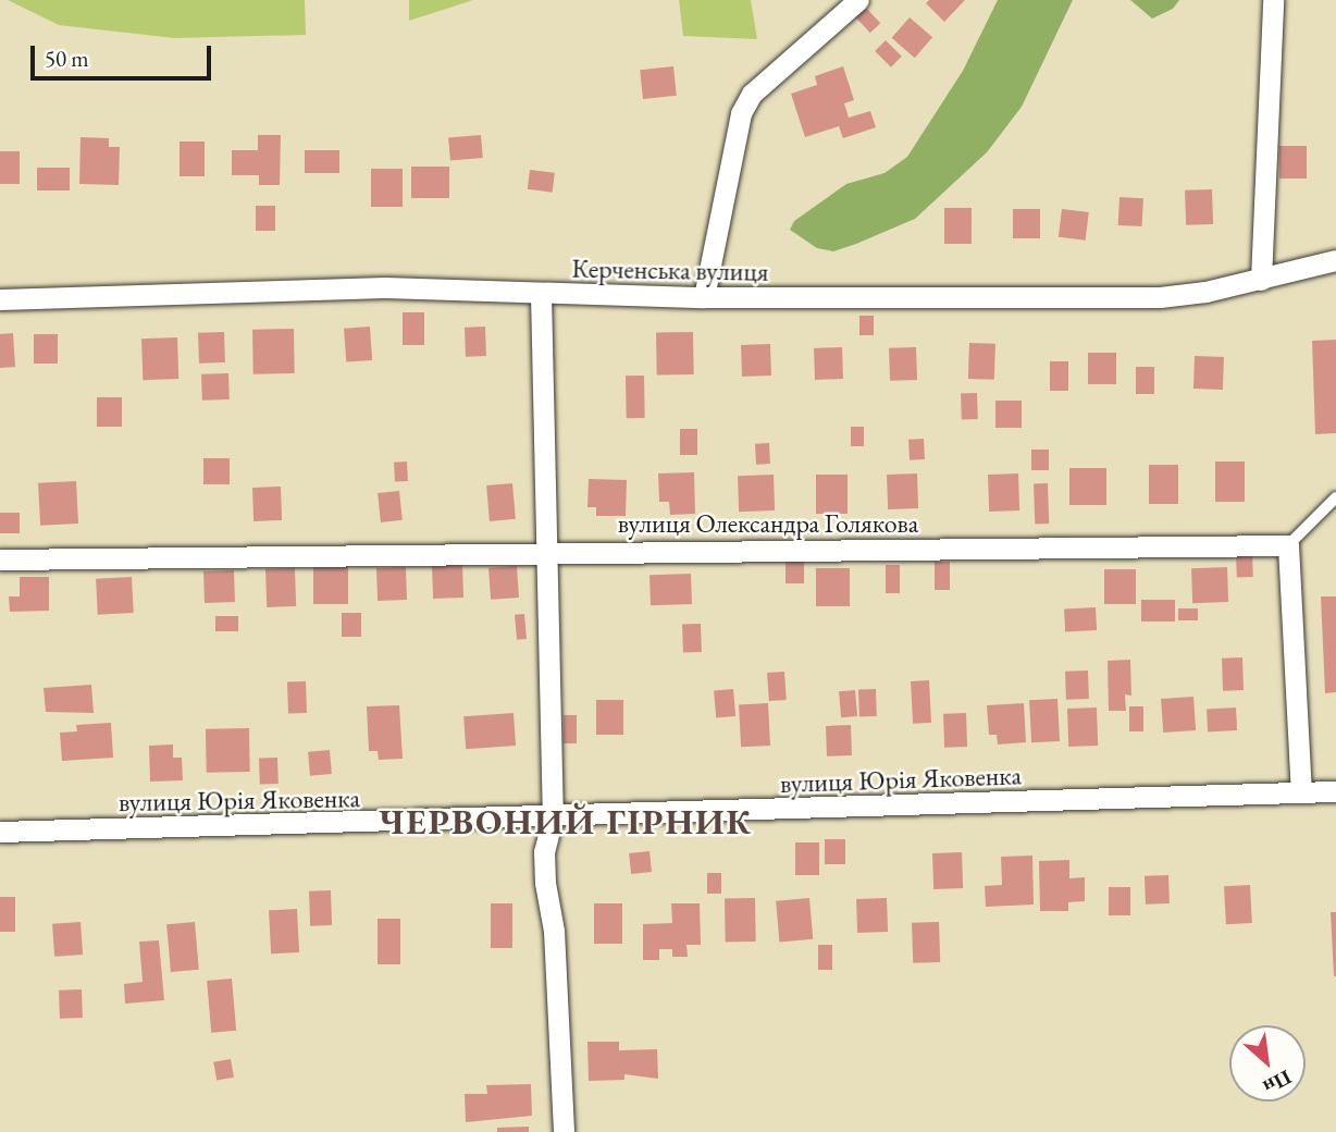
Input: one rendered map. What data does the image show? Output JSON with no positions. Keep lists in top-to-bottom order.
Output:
{
  "streets": {
    "street": ["Керченська вулиця", "вулиця Олександра Голякова", "вулиця Юрія Яковенка"]
  },
  "districts": ["ЧЕРВОНИЙ ГІРНИК"],
  "scale_bar": "50 m",
  "north": "bottom right"
}
